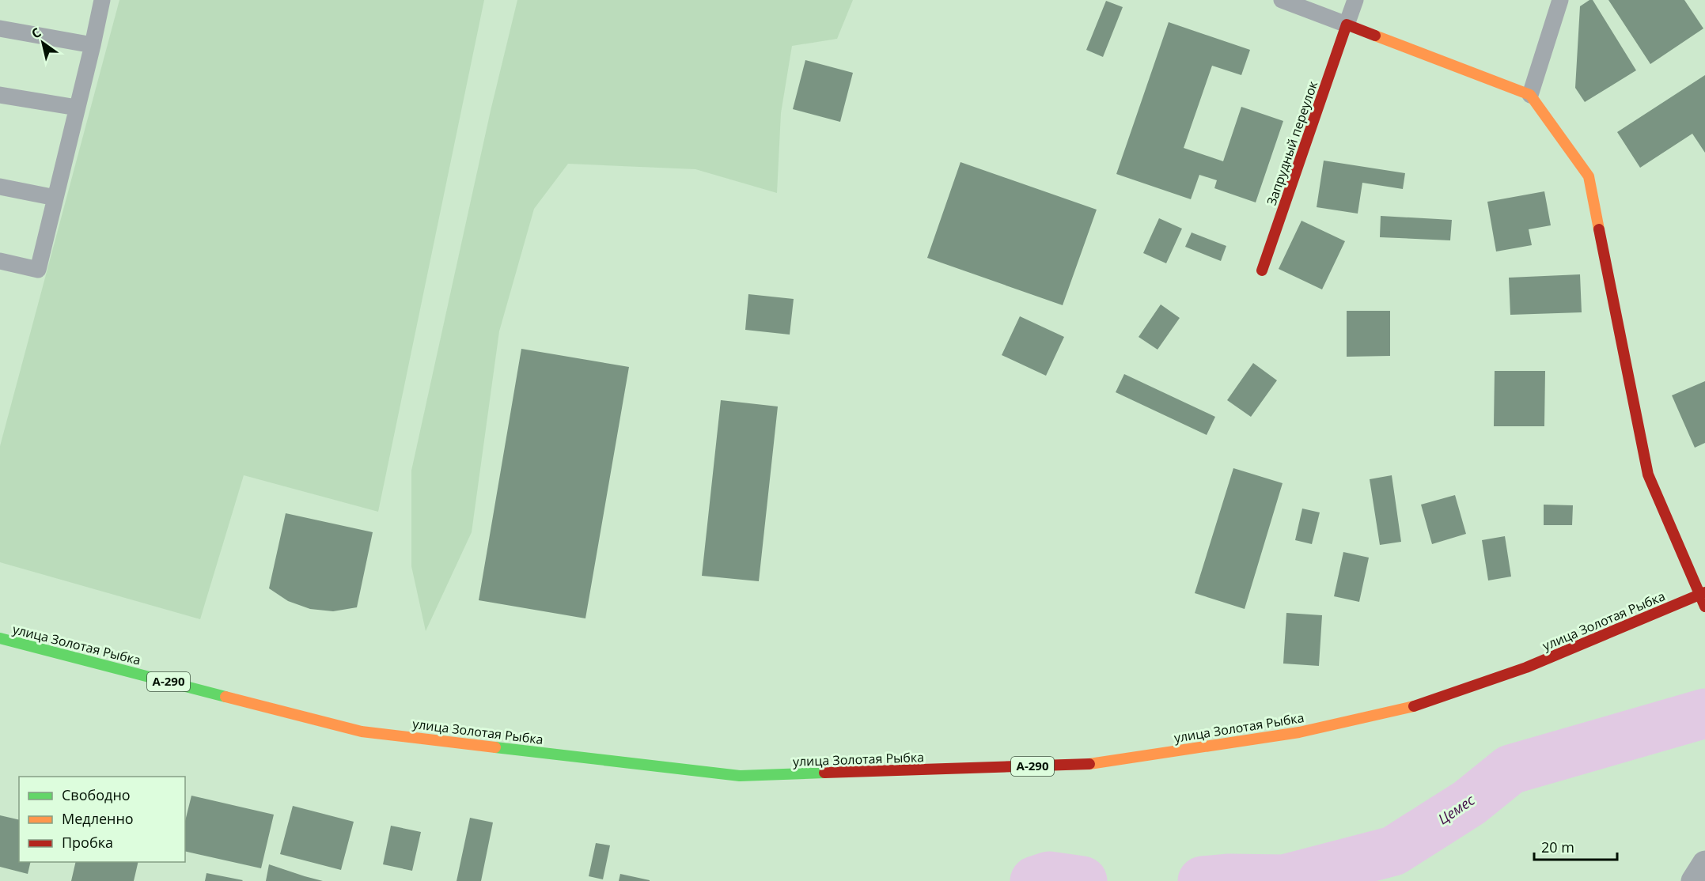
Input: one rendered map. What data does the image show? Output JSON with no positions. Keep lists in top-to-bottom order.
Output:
{
  "streets": {
    "main road": ["Запрудный переулок", "улица Золотая Рыбка", "А-290"]
  },
  "water": ["Цемес"],
  "legend": ["Свободно", "Медленно", "Пробка"],
  "scale_bar": "20 m",
  "north": "top left"
}
